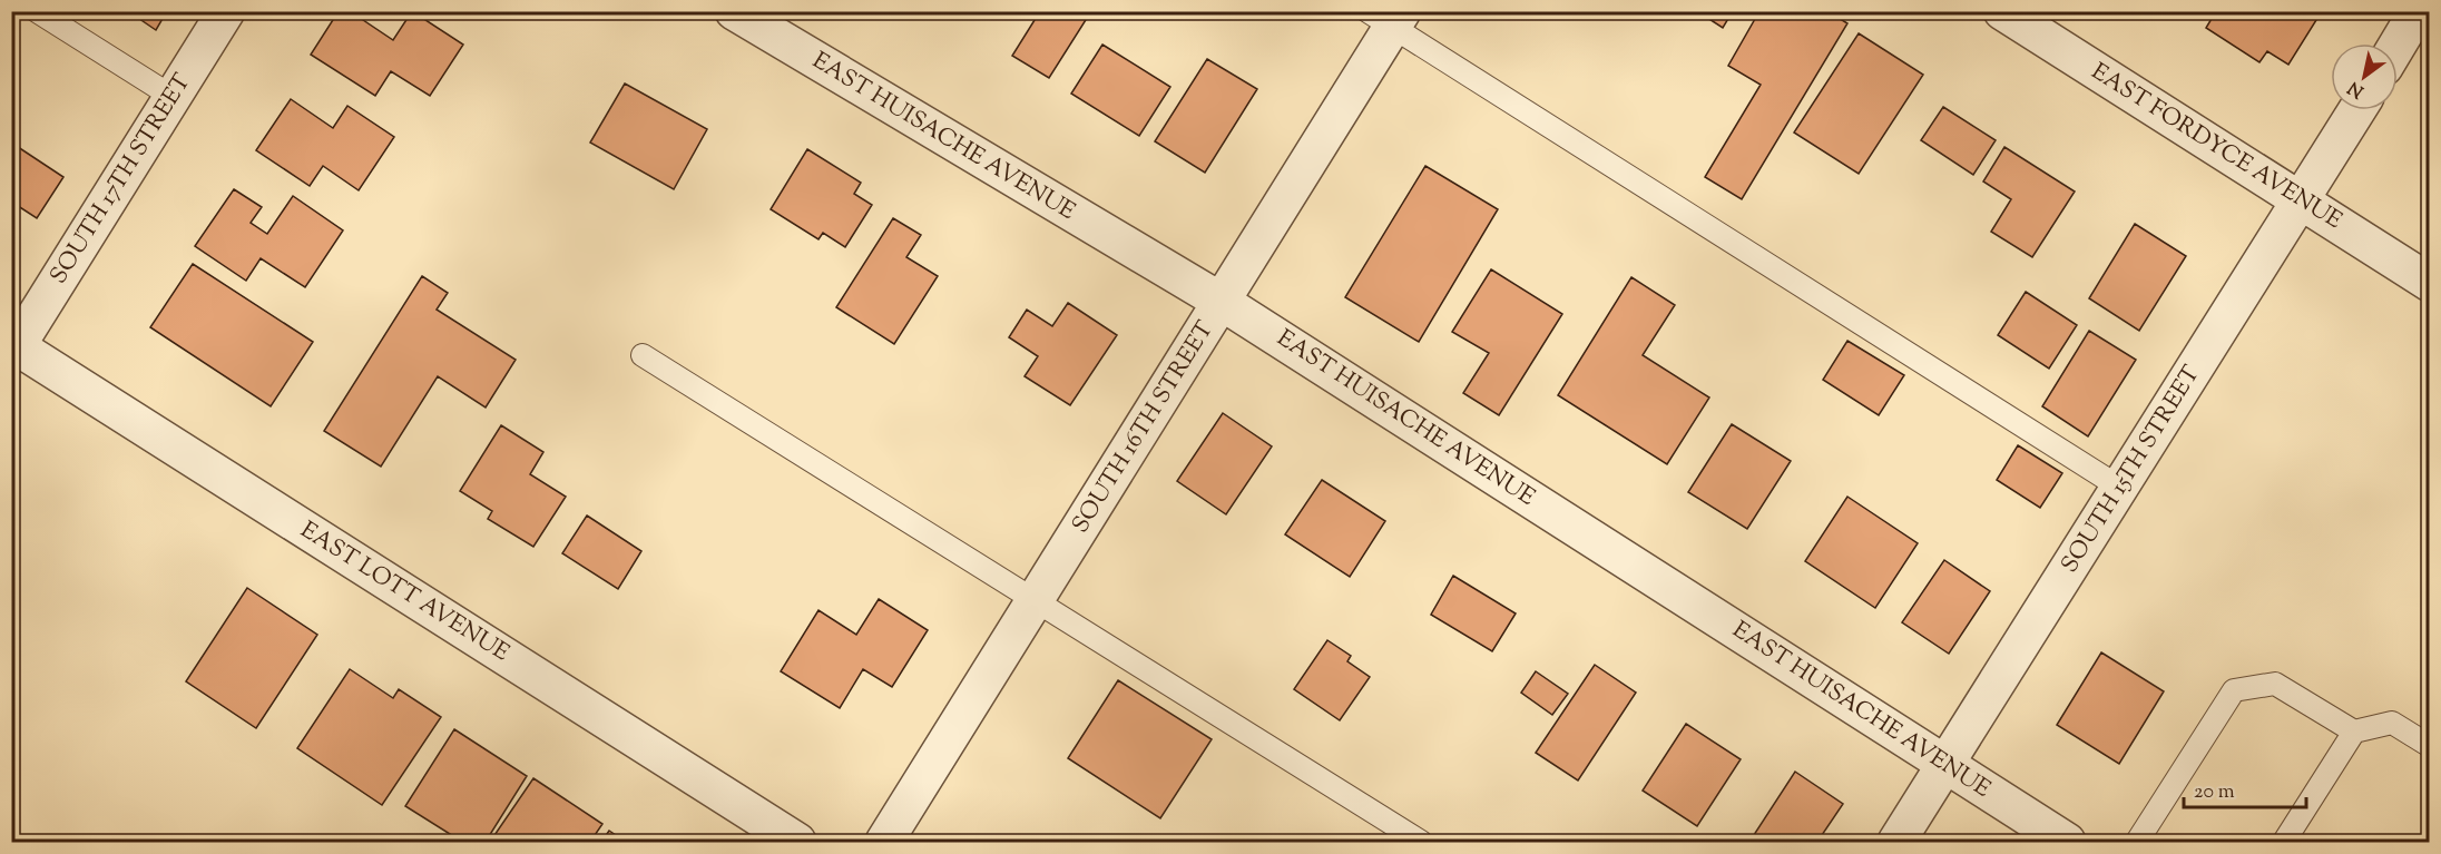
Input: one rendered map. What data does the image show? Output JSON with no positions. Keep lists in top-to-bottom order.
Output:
{
  "streets": {
    "street": [
      "EAST HUISACHE AVENUE",
      "EAST FORDYCE AVENUE",
      "SOUTH 17TH STREET",
      "SOUTH 16TH STREET",
      "SOUTH 15TH STREET",
      "EAST LOTT AVENUE"
    ]
  },
  "crossings": [
    ["EAST HUISACHE AVENUE", "SOUTH 16TH STREET"],
    ["EAST HUISACHE AVENUE", "SOUTH 15TH STREET"],
    ["EAST FORDYCE AVENUE", "SOUTH 15TH STREET"],
    ["SOUTH 17TH STREET", "EAST LOTT AVENUE"]
  ],
  "scale_bar": "20 m",
  "north": "bottom left"
}
